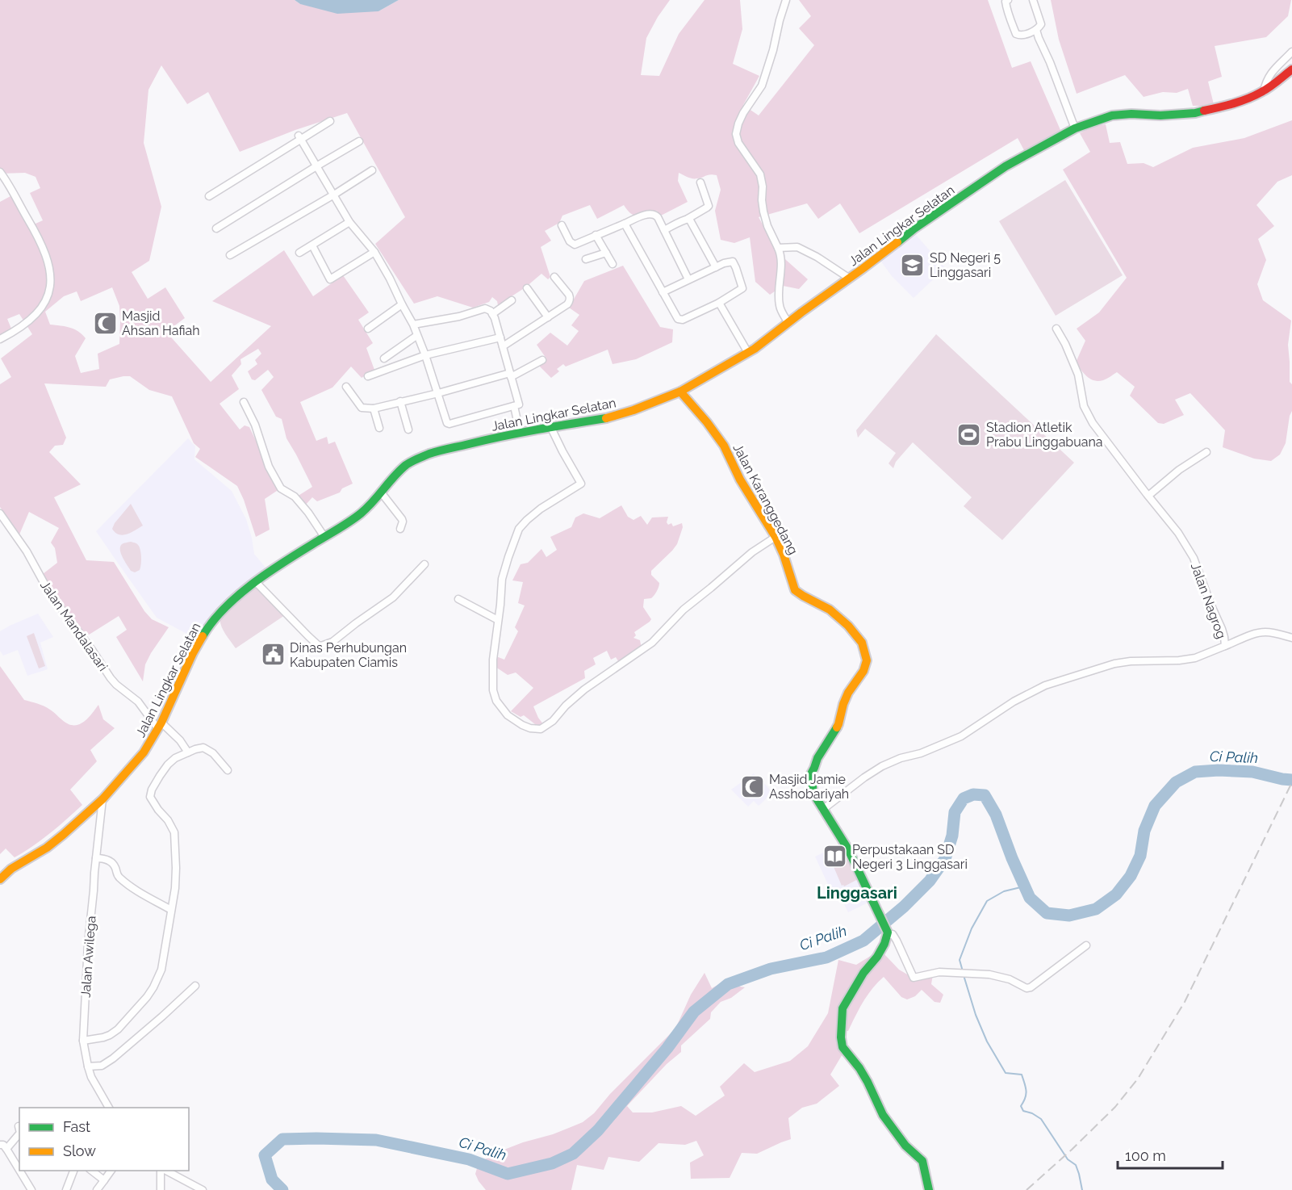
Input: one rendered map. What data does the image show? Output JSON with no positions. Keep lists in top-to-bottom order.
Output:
{
  "streets": {
    "street": [
      "Jalan Lingkar Selatan",
      "Jalan Karanggedang",
      "Jalan Nagrog",
      "Jalan Mandalasari",
      "Jalan Awilega"
    ]
  },
  "crossings": [
    ["Jalan Lingkar Selatan", "Jalan Karanggedang"],
    ["Jalan Lingkar Selatan", "Jalan Mandalasari"],
    ["Jalan Lingkar Selatan", "Jalan Awilega"],
    ["Jalan Karanggedang", "Jalan Nagrog"]
  ],
  "districts": ["Linggasari"],
  "water": ["Ci Palih"],
  "places": {
    "school or university": ["SD Negeri 5 Linggasari"],
    "mosque": ["Masjid Ahsan Hafiah", "Masjid Jamie Asshobariyah"],
    "sports": ["Stadion Atletik Prabu Linggabuana"],
    "public building": ["Dinas Perhubungan Kabupaten Ciamis"],
    "library": ["Perpustakaan SD Negeri 3 Linggasari"]
  },
  "legend": ["Fast", "Slow"],
  "scale_bar": "100 m"
}
